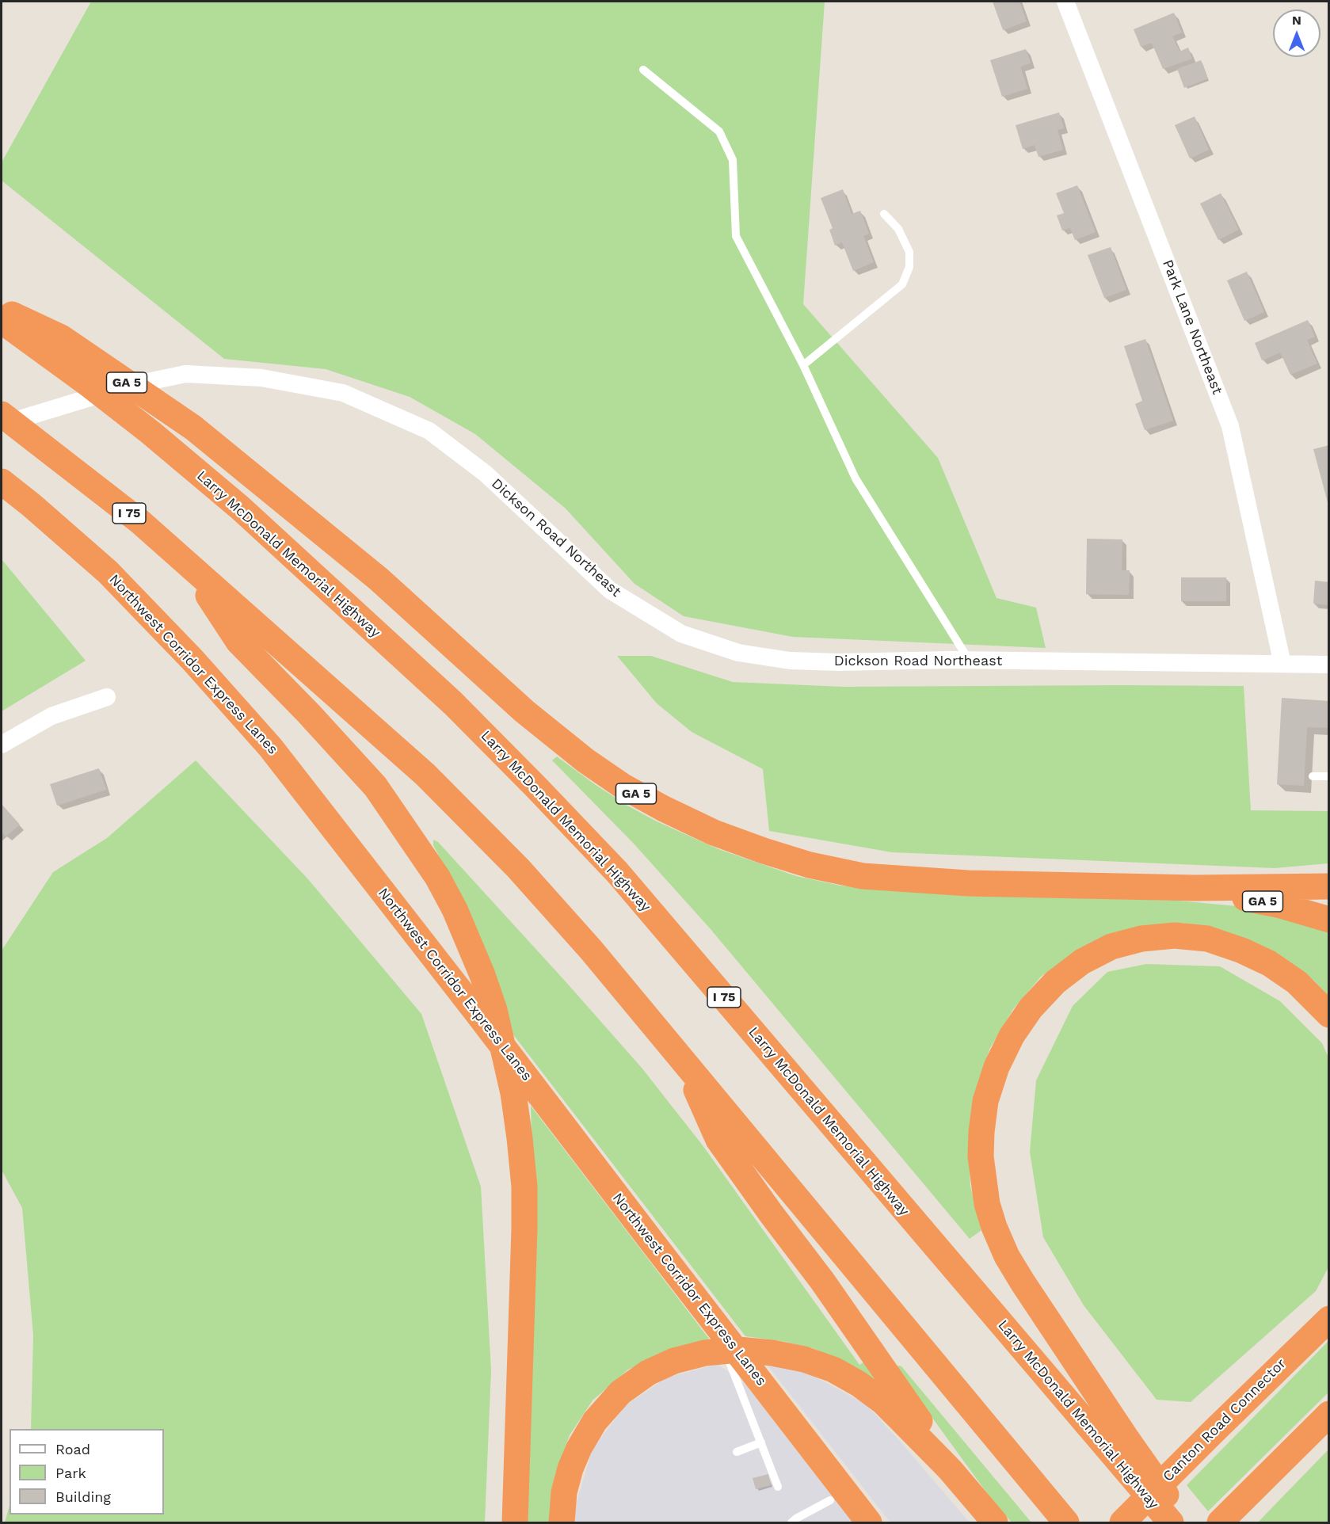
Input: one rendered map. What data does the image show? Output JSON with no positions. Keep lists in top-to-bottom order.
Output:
{
  "streets": {
    "highway": [
      "GA 5",
      "I 75",
      "Larry McDonald Memorial Highway",
      "Northwest Corridor Express Lanes",
      "Canton Road Connector"
    ],
    "street": ["Park Lane Northeast", "Dickson Road Northeast"]
  },
  "crossings": [
    ["Park Lane Northeast", "Dickson Road Northeast"]
  ],
  "legend": ["Road", "Park", "Building"],
  "north": "top"
}
